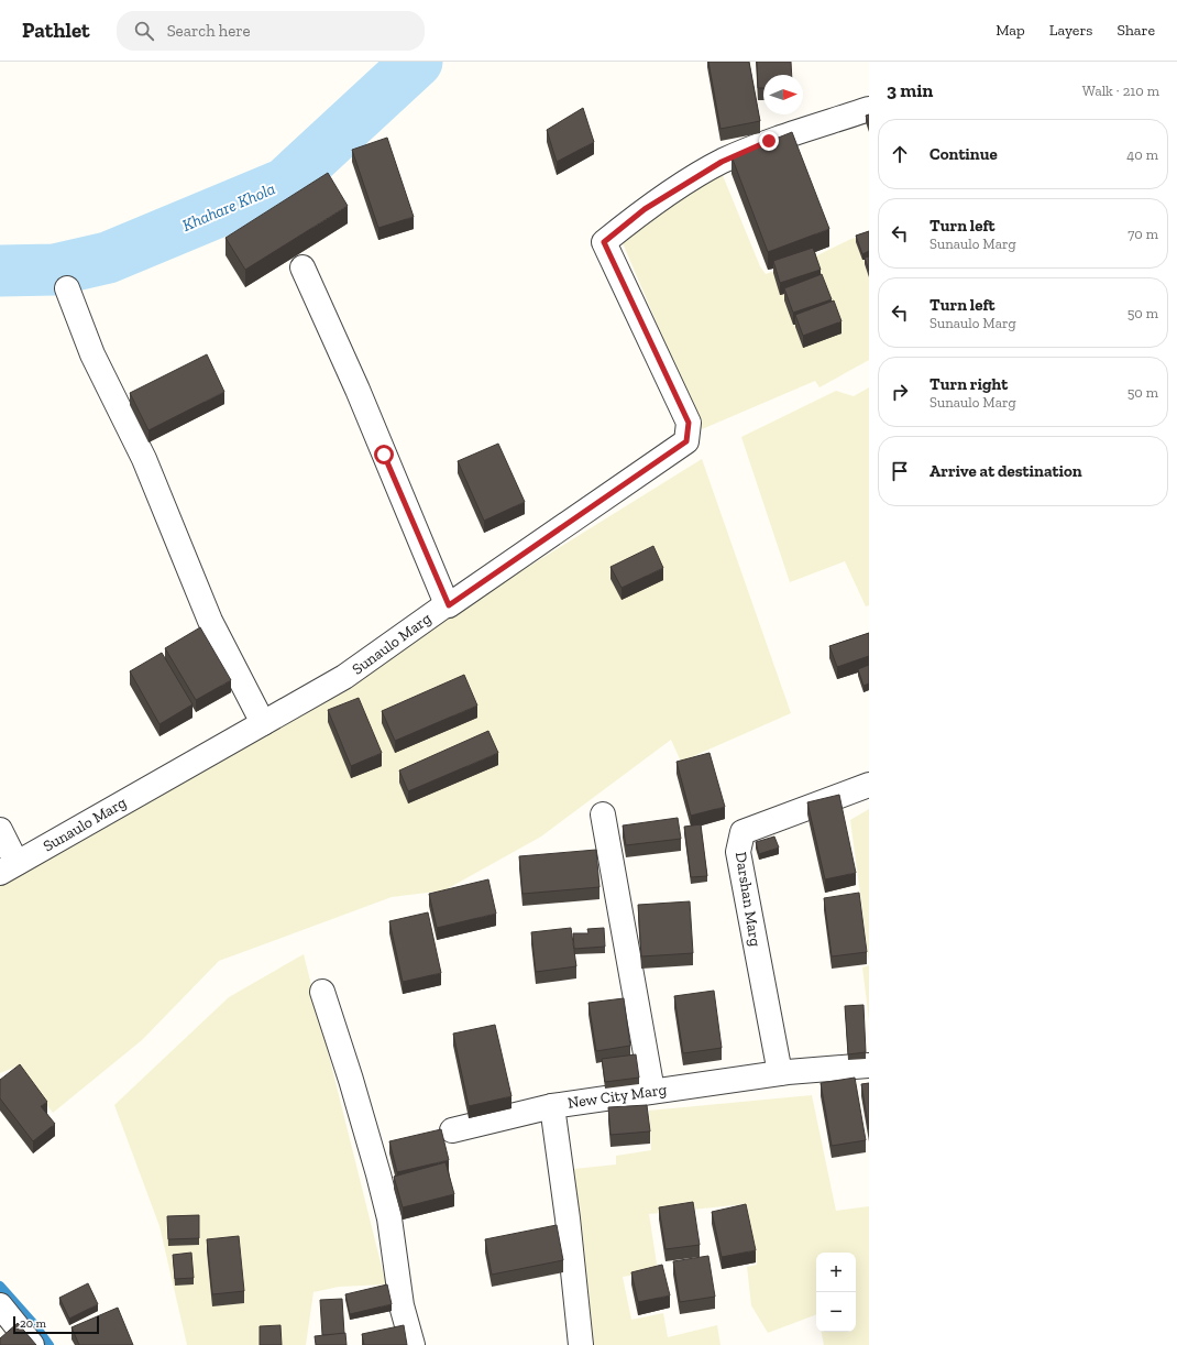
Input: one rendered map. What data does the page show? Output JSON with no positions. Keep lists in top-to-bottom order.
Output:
{
  "streets": {
    "street": ["Sunaulo Marg", "Darshan Marg", "New City Marg"]
  },
  "crossings": [
    ["Darshan Marg", "New City Marg"]
  ],
  "water": ["Khahare Khola"],
  "scale_bar": "20 m",
  "north": "right",
  "page": {
    "header": "Pathlet",
    "search": "Search here",
    "nav": ["Map", "Layers", "Share"],
    "heading": ["3 min", "Walk · 210 m"],
    "list": [
      ["Continue", "40 m"],
      ["Turn left", "Sunaulo Marg", "70 m"],
      ["Turn left", "Sunaulo Marg", "50 m"],
      ["Turn right", "Sunaulo Marg", "50 m"],
      "Arrive at destination"
    ],
    "map_buttons": ["+", "−"],
    "scale": "20 m"
  }
}
